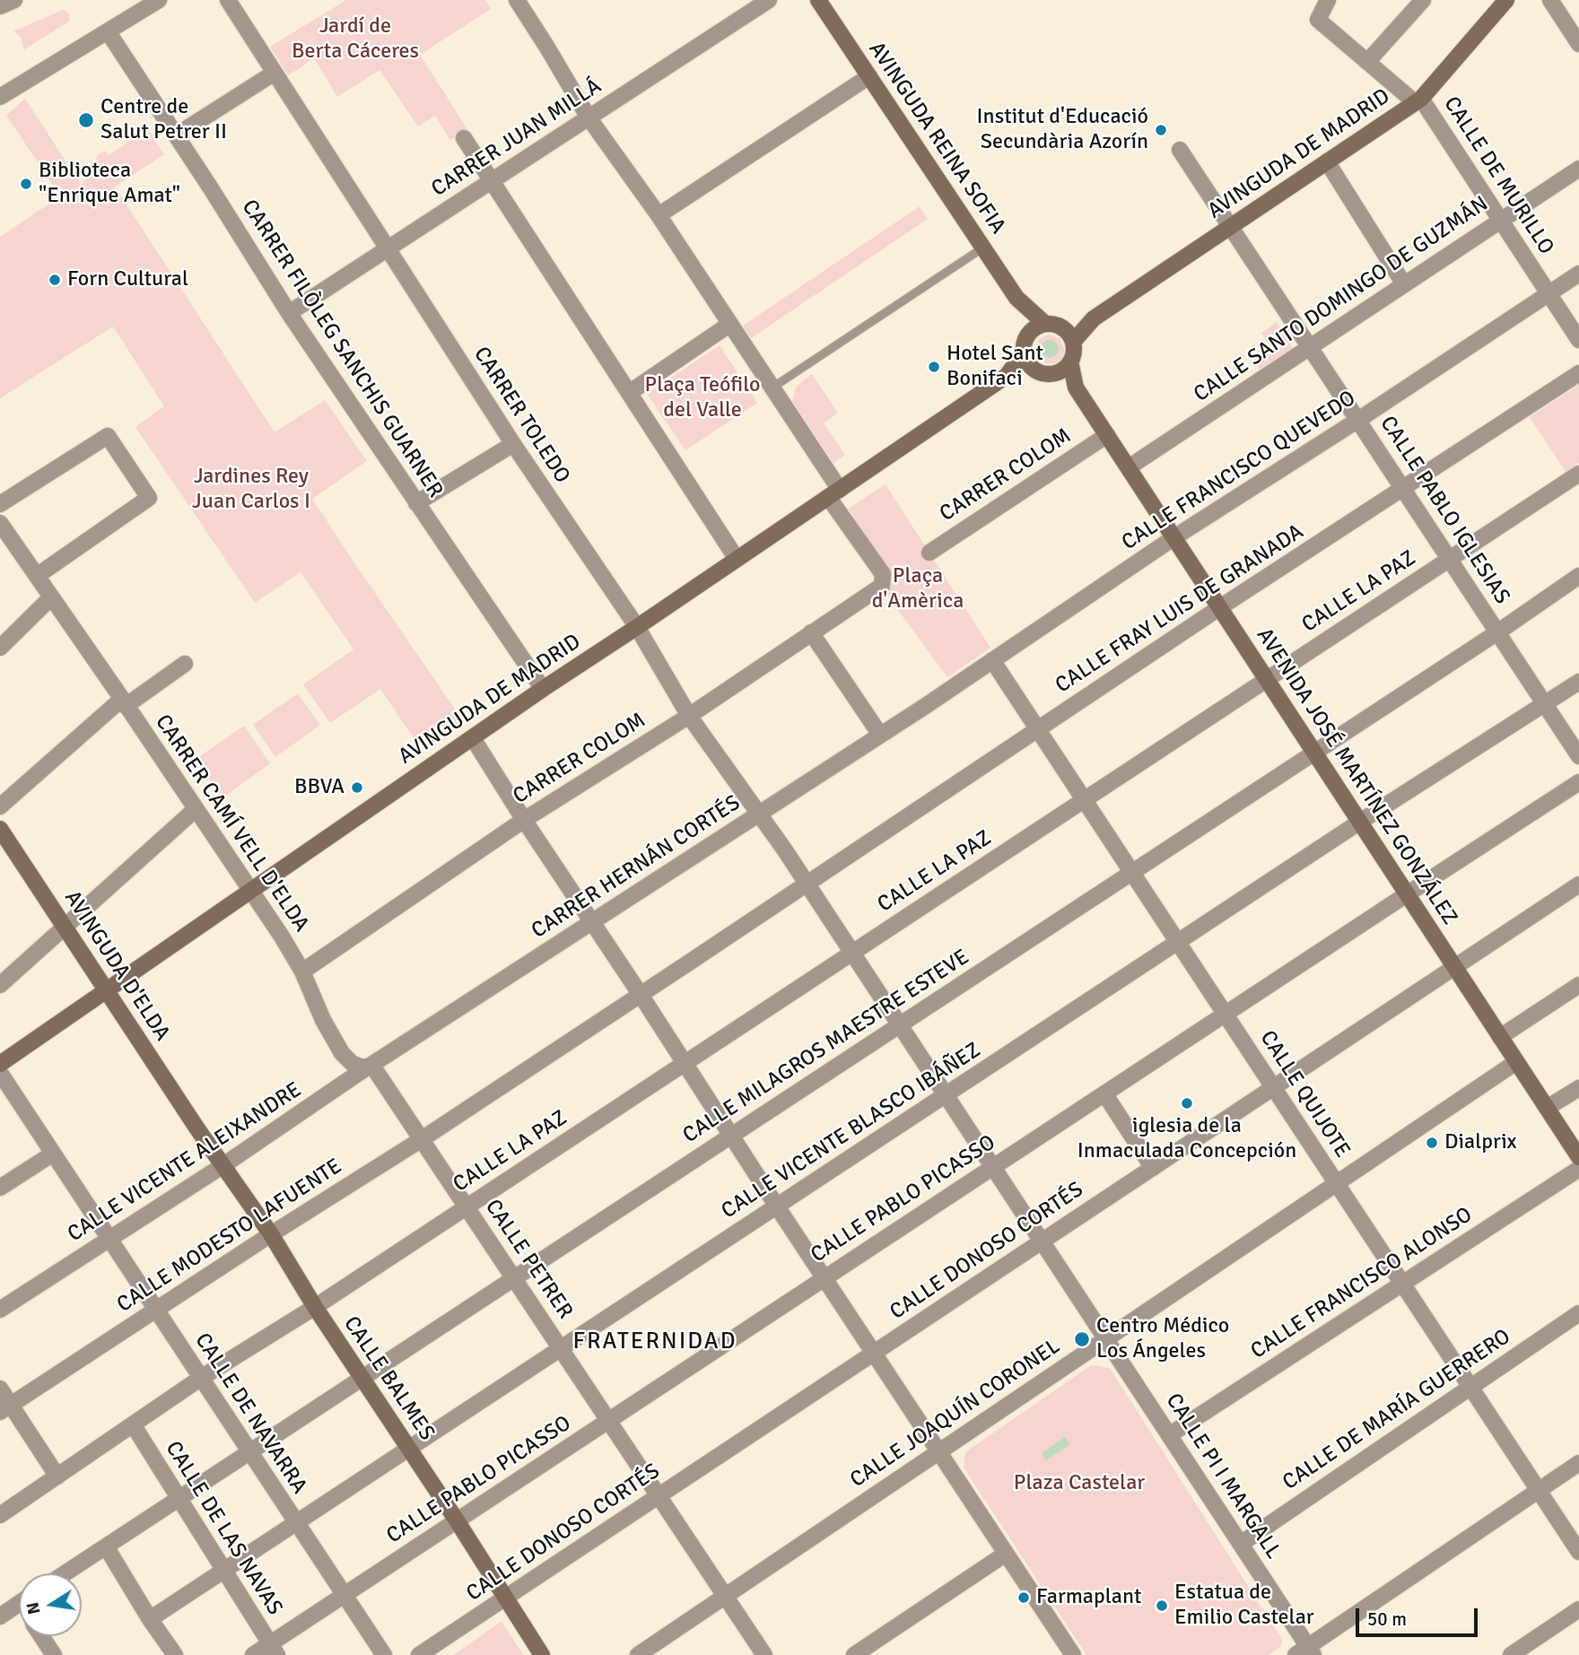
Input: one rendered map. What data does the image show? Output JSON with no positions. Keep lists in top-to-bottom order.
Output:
{
  "streets": {
    "street": [
      "CARRER JUAN MILLÁ",
      "AVINGUDA REINA SOFIA",
      "AVINGUDA DE MADRID",
      "CALLE DE MURILLO",
      "CALLE SANTO DOMINGO DE GUZMÁN",
      "CARRER FILÒLEG SANCHIS GUARNER",
      "CARRER TOLEDO",
      "CALLE FRANCISCO QUEVEDO",
      "CARRER COLOM",
      "CALLE PABLO IGLESIAS",
      "CALLE LA PAZ",
      "CALLE FRAY LUIS DE GRANADA",
      "AVENIDA JOSÉ MARTÍNEZ GONZÁLEZ",
      "CARRER CAMÍ VELL D'ELDA",
      "CARRER HERNÁN CORTÉS",
      "AVINGUDA D'ELDA",
      "CALLE MILAGROS MAESTRE ESTEVE",
      "CALLE QUIJOTE",
      "CALLE VICENTE BLASCO IBÁÑEZ",
      "CALLE VICENTE ALEIXANDRE",
      "CALLE PABLO PICASSO",
      "CALLE MODESTO LAFUENTE",
      "CALLE DONOSO CORTÉS",
      "CALLE PETRER",
      "CALLE FRANCISCO ALONSO",
      "CALLE BALMES",
      "CALLE DE MARÍA GUERRERO",
      "CALLE DE NAVARRA",
      "CALLE JOAQUÍN CORONEL",
      "CALLE PI I MARGALL",
      "CALLE DE LAS NAVAS"
    ]
  },
  "crossings": [
    ["CARRER JUAN MILLÁ", "CARRER FILÒLEG SANCHIS GUARNER"],
    ["CARRER JUAN MILLÁ", "CARRER TOLEDO"],
    ["AVINGUDA REINA SOFIA", "AVINGUDA DE MADRID"],
    ["AVINGUDA DE MADRID", "CALLE DE MURILLO"],
    ["AVINGUDA DE MADRID", "CARRER FILÒLEG SANCHIS GUARNER"],
    ["AVINGUDA DE MADRID", "CARRER TOLEDO"],
    ["AVINGUDA DE MADRID", "CARRER COLOM"],
    ["AVINGUDA DE MADRID", "CALLE PABLO IGLESIAS"],
    ["AVINGUDA DE MADRID", "CARRER CAMÍ VELL D'ELDA"],
    ["AVINGUDA DE MADRID", "AVINGUDA D'ELDA"],
    ["CALLE DE MURILLO", "CALLE SANTO DOMINGO DE GUZMÁN"],
    ["CALLE DE MURILLO", "CALLE FRANCISCO QUEVEDO"],
    ["CALLE SANTO DOMINGO DE GUZMÁN", "CALLE PABLO IGLESIAS"],
    ["CALLE SANTO DOMINGO DE GUZMÁN", "AVENIDA JOSÉ MARTÍNEZ GONZÁLEZ"],
    ["CARRER TOLEDO", "CARRER COLOM"],
    ["CARRER TOLEDO", "CARRER HERNÁN CORTÉS"],
    ["CARRER TOLEDO", "CALLE PI I MARGALL"],
    ["CALLE FRANCISCO QUEVEDO", "CALLE PABLO IGLESIAS"],
    ["CALLE FRANCISCO QUEVEDO", "AVENIDA JOSÉ MARTÍNEZ GONZÁLEZ"],
    ["CALLE FRANCISCO QUEVEDO", "CARRER HERNÁN CORTÉS"],
    ["CALLE FRANCISCO QUEVEDO", "CALLE QUIJOTE"],
    ["CARRER COLOM", "AVENIDA JOSÉ MARTÍNEZ GONZÁLEZ"],
    ["CARRER COLOM", "CARRER CAMÍ VELL D'ELDA"],
    ["CALLE PABLO IGLESIAS", "CALLE LA PAZ"],
    ["CALLE PABLO IGLESIAS", "CALLE FRAY LUIS DE GRANADA"],
    ["CALLE PABLO IGLESIAS", "CALLE MILAGROS MAESTRE ESTEVE"],
    ["CALLE PABLO IGLESIAS", "CALLE VICENTE BLASCO IBÁÑEZ"],
    ["CALLE LA PAZ", "AVENIDA JOSÉ MARTÍNEZ GONZÁLEZ"],
    ["CALLE LA PAZ", "CALLE QUIJOTE"],
    ["CALLE LA PAZ", "CALLE PETRER"],
    ["CALLE LA PAZ", "CALLE BALMES"],
    ["CALLE LA PAZ", "CALLE DE NAVARRA"],
    ["CALLE LA PAZ", "CALLE PI I MARGALL"],
    ["CALLE LA PAZ", "CALLE DE LAS NAVAS"],
    ["CALLE FRAY LUIS DE GRANADA", "AVENIDA JOSÉ MARTÍNEZ GONZÁLEZ"],
    ["CALLE FRAY LUIS DE GRANADA", "CALLE QUIJOTE"],
    ["CALLE FRAY LUIS DE GRANADA", "CALLE MODESTO LAFUENTE"],
    ["CALLE FRAY LUIS DE GRANADA", "CALLE PI I MARGALL"],
    ["AVENIDA JOSÉ MARTÍNEZ GONZÁLEZ", "CALLE MILAGROS MAESTRE ESTEVE"],
    ["AVENIDA JOSÉ MARTÍNEZ GONZÁLEZ", "CALLE VICENTE BLASCO IBÁÑEZ"],
    ["AVENIDA JOSÉ MARTÍNEZ GONZÁLEZ", "CALLE PABLO PICASSO"],
    ["AVENIDA JOSÉ MARTÍNEZ GONZÁLEZ", "CALLE DONOSO CORTÉS"],
    ["AVENIDA JOSÉ MARTÍNEZ GONZÁLEZ", "CALLE JOAQUÍN CORONEL"],
    ["CARRER CAMÍ VELL D'ELDA", "CARRER HERNÁN CORTÉS"],
    ["CARRER CAMÍ VELL D'ELDA", "CALLE VICENTE ALEIXANDRE"],
    ["CARRER HERNÁN CORTÉS", "CALLE VICENTE ALEIXANDRE"],
    ["AVINGUDA D'ELDA", "CALLE BALMES"],
    ["CALLE MILAGROS MAESTRE ESTEVE", "CALLE QUIJOTE"],
    ["CALLE MILAGROS MAESTRE ESTEVE", "CALLE PETRER"],
    ["CALLE MILAGROS MAESTRE ESTEVE", "CALLE BALMES"],
    ["CALLE MILAGROS MAESTRE ESTEVE", "CALLE DE NAVARRA"],
    ["CALLE MILAGROS MAESTRE ESTEVE", "CALLE PI I MARGALL"],
    ["CALLE MILAGROS MAESTRE ESTEVE", "CALLE DE LAS NAVAS"],
    ["CALLE QUIJOTE", "CALLE VICENTE BLASCO IBÁÑEZ"],
    ["CALLE QUIJOTE", "CALLE PABLO PICASSO"],
    ["CALLE QUIJOTE", "CALLE DONOSO CORTÉS"],
    ["CALLE QUIJOTE", "CALLE FRANCISCO ALONSO"],
    ["CALLE QUIJOTE", "CALLE DE MARÍA GUERRERO"],
    ["CALLE QUIJOTE", "CALLE JOAQUÍN CORONEL"],
    ["CALLE VICENTE BLASCO IBÁÑEZ", "CALLE PETRER"],
    ["CALLE VICENTE BLASCO IBÁÑEZ", "CALLE BALMES"],
    ["CALLE VICENTE BLASCO IBÁÑEZ", "CALLE DE NAVARRA"],
    ["CALLE VICENTE BLASCO IBÁÑEZ", "CALLE PI I MARGALL"],
    ["CALLE VICENTE BLASCO IBÁÑEZ", "CALLE DE LAS NAVAS"],
    ["CALLE VICENTE ALEIXANDRE", "CALLE BALMES"],
    ["CALLE VICENTE ALEIXANDRE", "CALLE DE NAVARRA"],
    ["CALLE PABLO PICASSO", "CALLE PETRER"],
    ["CALLE PABLO PICASSO", "CALLE BALMES"],
    ["CALLE PABLO PICASSO", "CALLE DE NAVARRA"],
    ["CALLE PABLO PICASSO", "CALLE PI I MARGALL"],
    ["CALLE PABLO PICASSO", "CALLE DE LAS NAVAS"],
    ["CALLE MODESTO LAFUENTE", "CALLE PETRER"],
    ["CALLE MODESTO LAFUENTE", "CALLE BALMES"],
    ["CALLE MODESTO LAFUENTE", "CALLE DE NAVARRA"],
    ["CALLE MODESTO LAFUENTE", "CALLE PI I MARGALL"],
    ["CALLE DONOSO CORTÉS", "CALLE PETRER"],
    ["CALLE DONOSO CORTÉS", "CALLE BALMES"],
    ["CALLE DONOSO CORTÉS", "CALLE PI I MARGALL"],
    ["CALLE PETRER", "CALLE JOAQUÍN CORONEL"],
    ["CALLE FRANCISCO ALONSO", "CALLE PI I MARGALL"],
    ["CALLE DE MARÍA GUERRERO", "CALLE PI I MARGALL"],
    ["CALLE JOAQUÍN CORONEL", "CALLE PI I MARGALL"]
  ],
  "districts": ["FRATERNIDAD"],
  "parks": [
    "Jardí de Berta Cáceres",
    "Plaça Teófilo del Valle",
    "Jardines Rey Juan Carlos I",
    "Plaça d'Amèrica",
    "Plaza Castelar"
  ],
  "places": [
    "Centre de Salut Petrer II",
    "Institut d'Educació Secundària Azorín",
    "Biblioteca \"Enrique Amat\"",
    "Forn Cultural",
    "Hotel Sant Bonifaci",
    "BBVA",
    "iglesia de la Inmaculada Concepción",
    "Dialprix",
    "Centro Médico Los Ángeles",
    "Farmaplant",
    "Estatua de Emilio Castelar"
  ],
  "scale_bar": "50 m",
  "north": "left"
}
